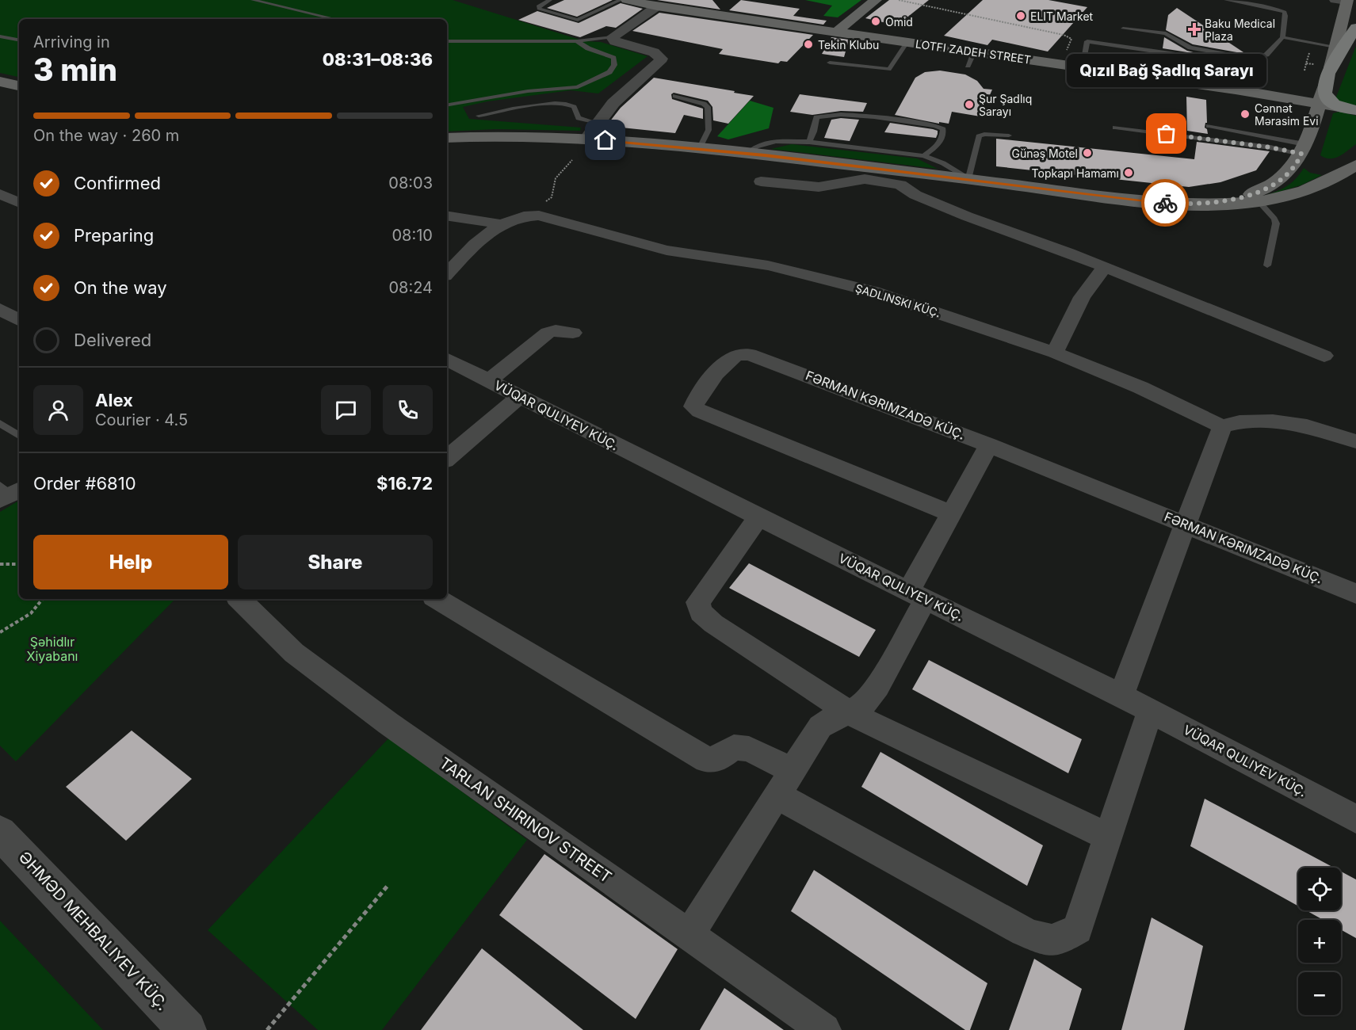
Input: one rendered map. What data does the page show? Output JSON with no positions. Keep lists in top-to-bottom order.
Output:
{
  "streets": {
    "main road": ["LOTFI ZADEH STREET"],
    "street": [
      "ŞADLINSKI KÜÇ.",
      "FƏRMAN KƏRIMZADƏ KÜÇ.",
      "VÜQAR QULIYEV KÜÇ.",
      "TARLAN SHIRINOV STREET"
    ]
  },
  "parks": ["Şəhidlır Xiyabanı"],
  "places": {
    "other": [
      "ELIT Market",
      "Omid",
      "Tekin Klubu",
      "Şur Şadlıq Sarayı",
      "Cənnət Mərasim Evi",
      "Qızıl Bağ Şadlıq Sarayı",
      "Günəş Motel",
      "Topkapı Hamamı"
    ],
    "health": ["Baku Medical Plaza"]
  },
  "page": {
    "heading": ["3 min", "Arriving in", "08:31–08:36"],
    "panel": [
      "Alex",
      "Courier · 4.5",
      "Order #6810",
      "$16.72"
    ],
    "bubble": "Qızıl Bağ Şadlıq Sarayı",
    "bar": "On the way · 260 m",
    "list": [
      ["Confirmed", "08:03"],
      ["Preparing", "08:10"],
      ["On the way", "08:24"],
      "Delivered"
    ],
    "buttons": ["Help", "Share"],
    "map_buttons": ["+", "−"]
  }
}
